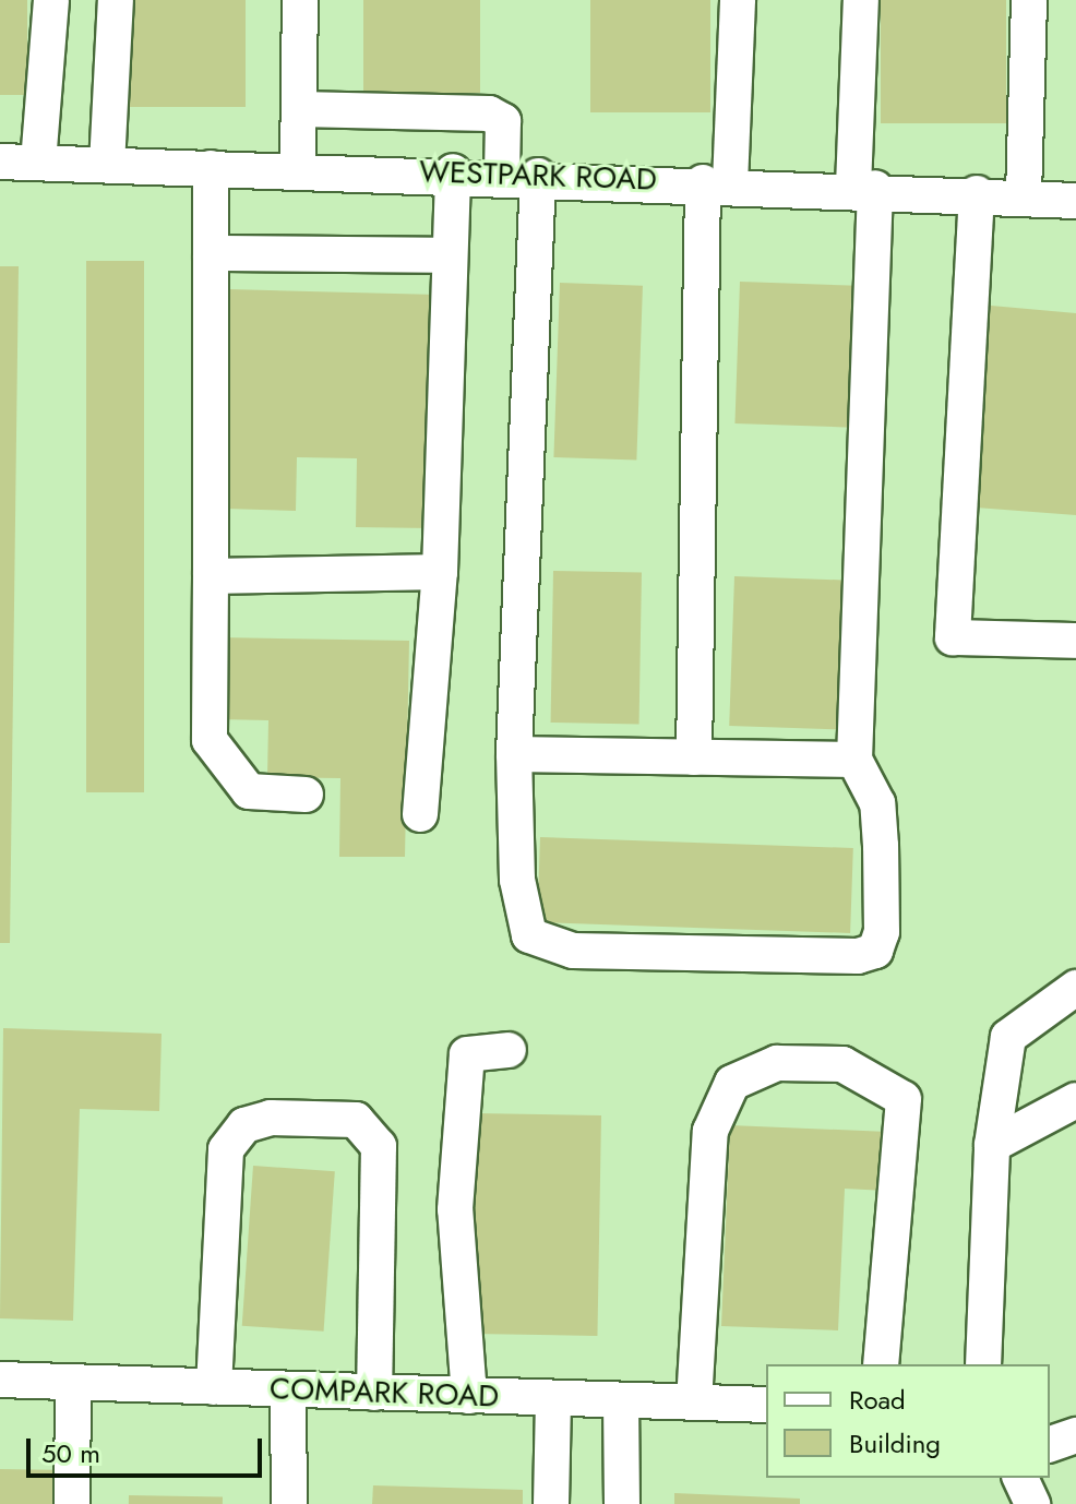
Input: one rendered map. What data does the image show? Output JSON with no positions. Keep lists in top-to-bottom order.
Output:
{
  "streets": {
    "street": ["WESTPARK ROAD", "COMPARK ROAD"]
  },
  "legend": ["Road", "Building"],
  "scale_bar": "50 m"
}
